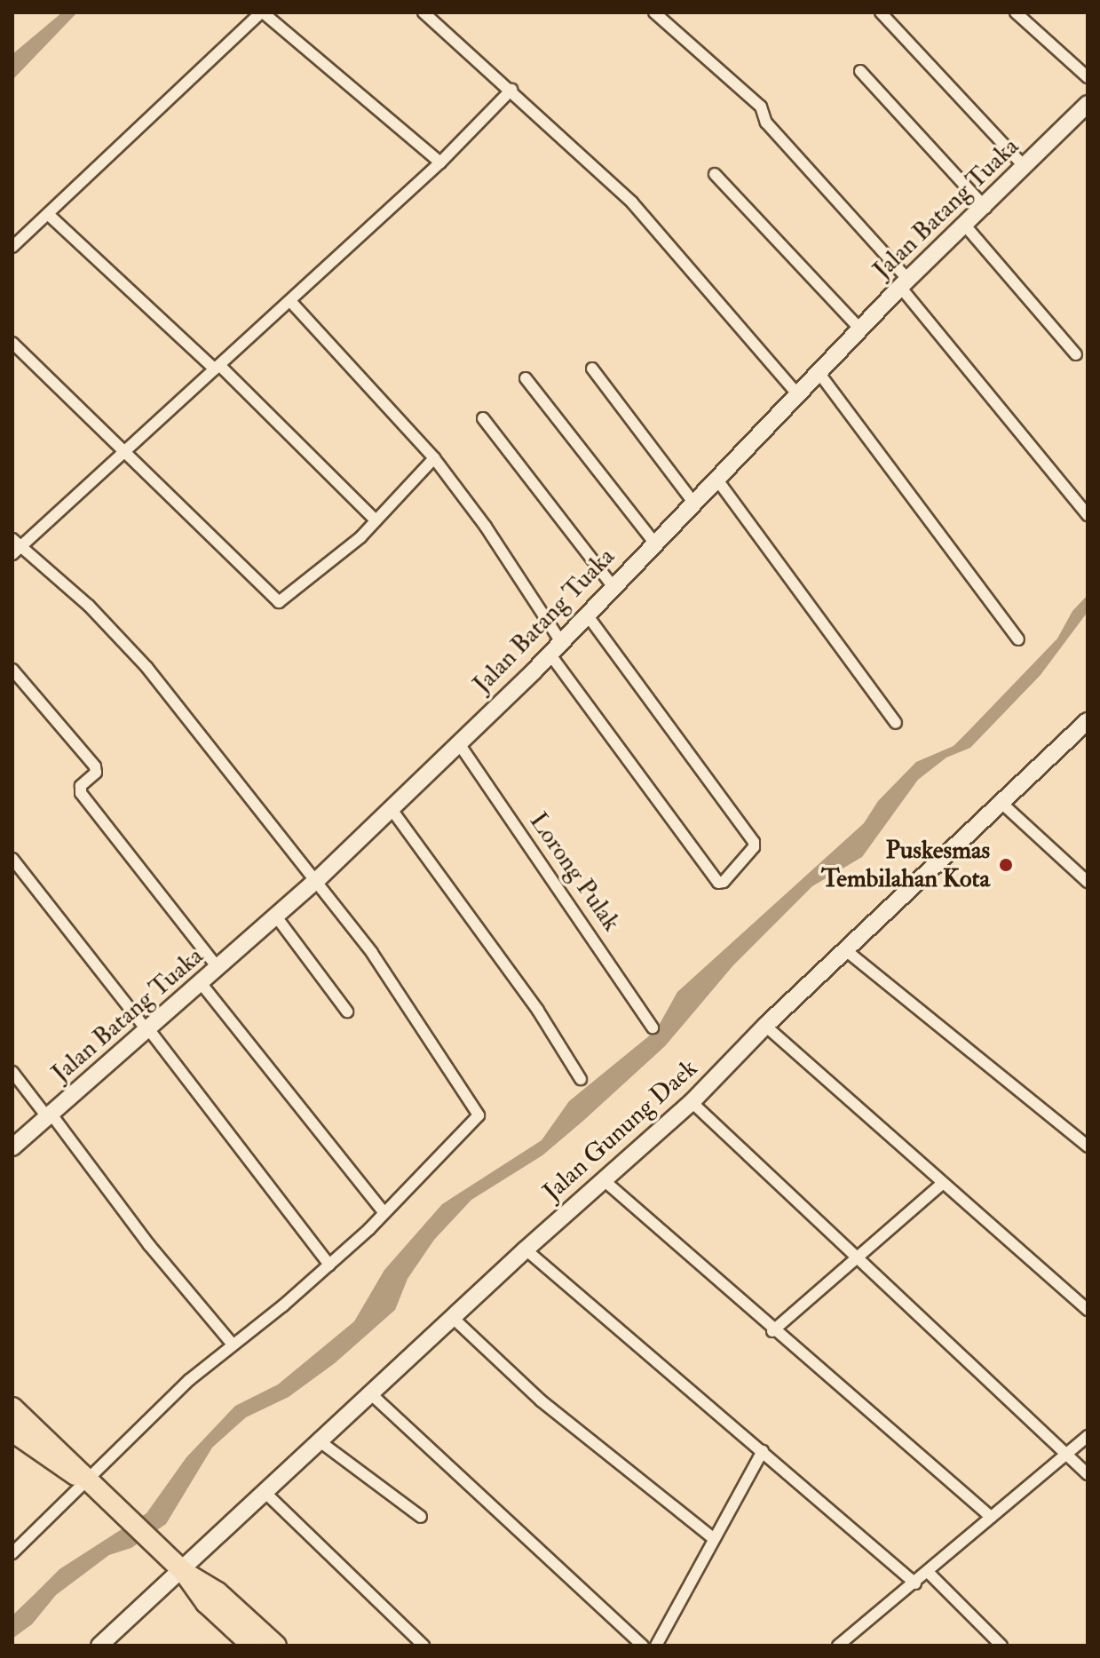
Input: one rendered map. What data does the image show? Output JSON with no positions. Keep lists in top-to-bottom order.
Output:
{
  "streets": {
    "street": ["Jalan Batang Tuaka", "Lorong Pulak", "Jalan Gunung Daek"]
  },
  "crossings": [
    ["Jalan Batang Tuaka", "Lorong Pulak"]
  ],
  "places": ["Puskesmas Tembilahan Kota"]
}
